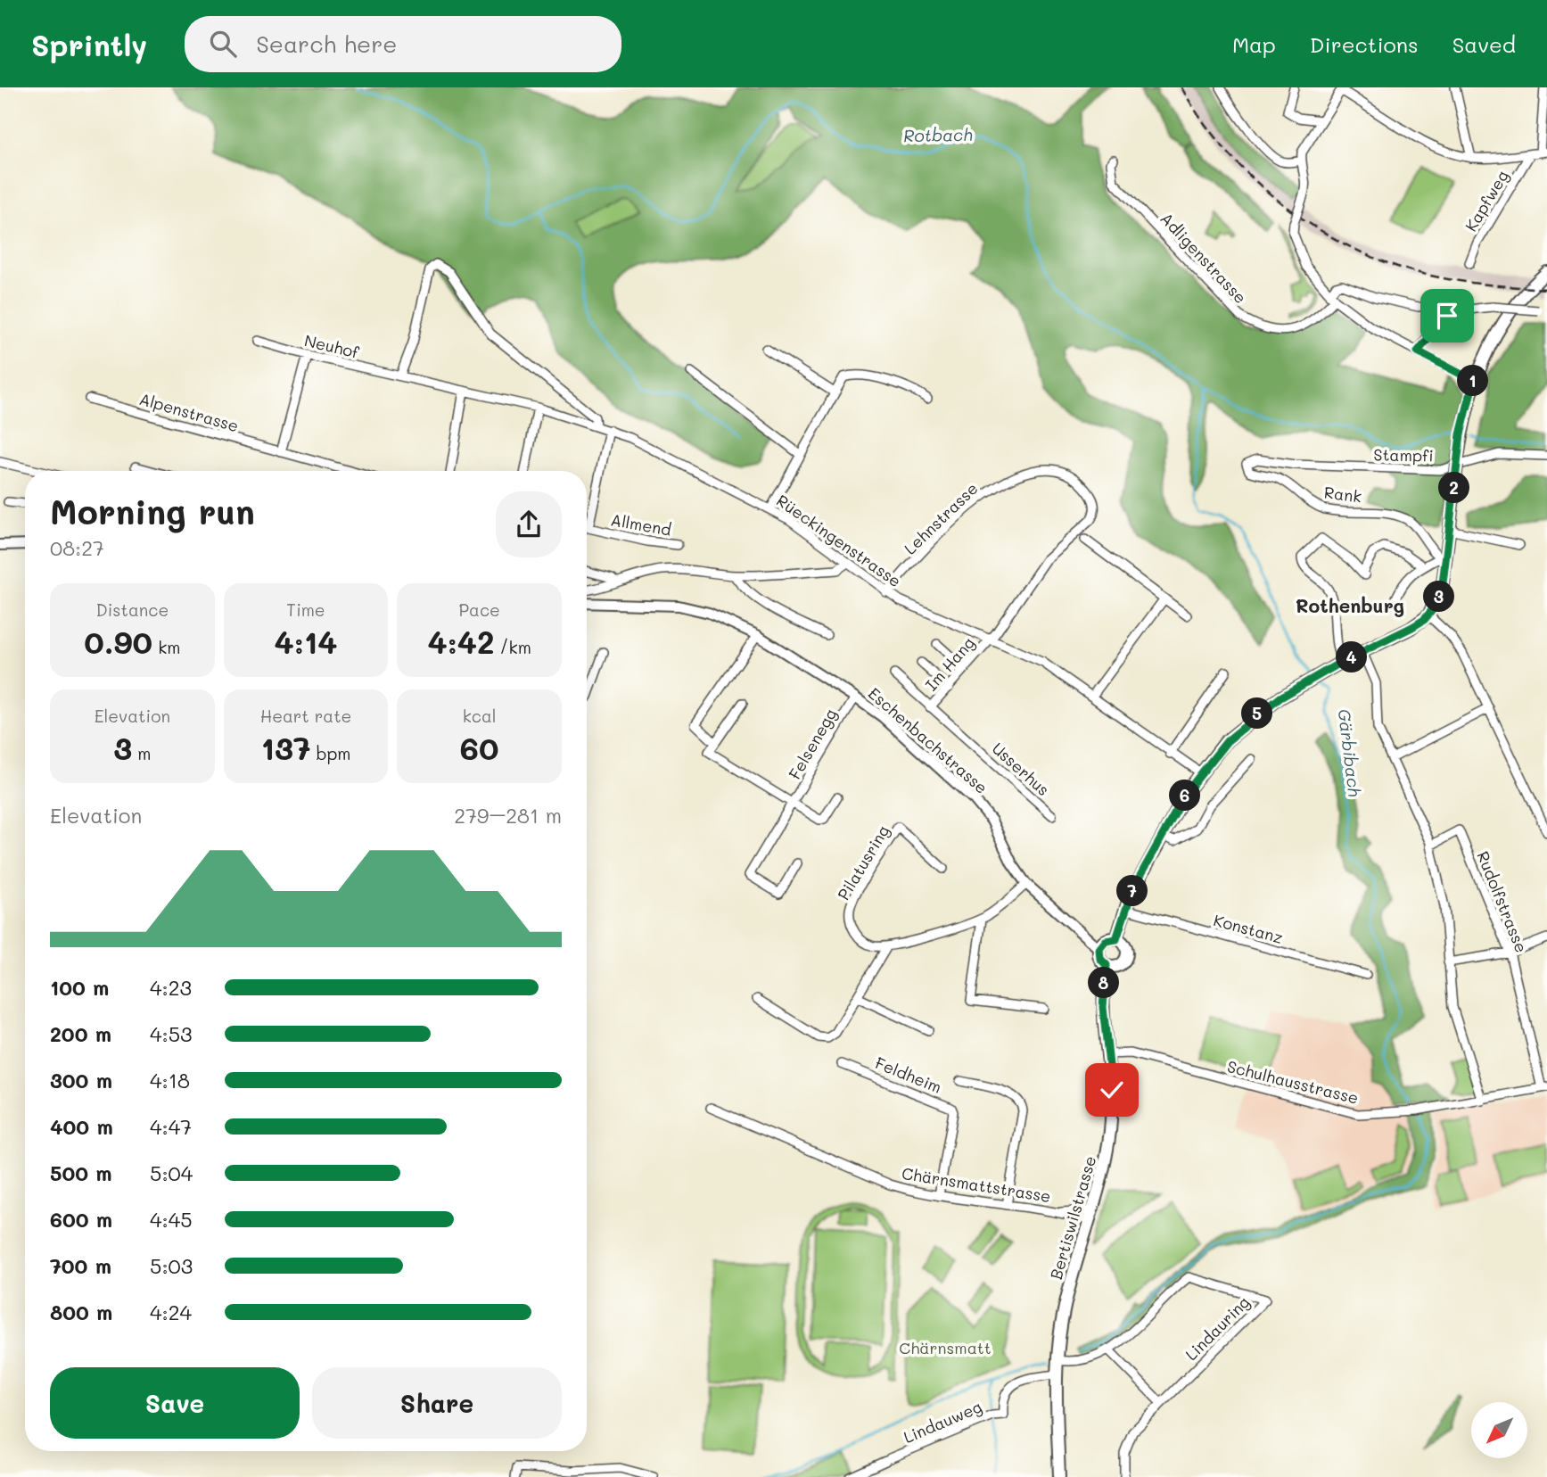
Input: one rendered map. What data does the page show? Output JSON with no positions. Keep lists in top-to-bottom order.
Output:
{
  "streets": {
    "main road": ["Bertiswilstrasse"],
    "street": [
      "Kapfweg",
      "Adligenstrasse",
      "Neuhof",
      "Alpenstrasse",
      "Stampfi",
      "Rank",
      "Lehnstrasse",
      "Allmend",
      "Rüeckingenstrasse",
      "Im Hang",
      "Eschenbachstrasse",
      "Felsenegg",
      "Usserhus",
      "Pilatusring",
      "Rudolfstrasse",
      "Konstanz",
      "Feldheim",
      "Schulhausstrasse",
      "Chärnsmattstrasse",
      "Lindauring",
      "Lindauweg"
    ]
  },
  "crossings": [
    ["Neuhof", "Rüeckingenstrasse"],
    ["Stampfi", "Rank"],
    ["Lehnstrasse", "Rüeckingenstrasse"],
    ["Lehnstrasse", "Im Hang"],
    ["Allmend", "Rüeckingenstrasse"],
    ["Rüeckingenstrasse", "Im Hang"],
    ["Im Hang", "Usserhus"],
    ["Eschenbachstrasse", "Felsenegg"],
    ["Eschenbachstrasse", "Bertiswilstrasse"],
    ["Rudolfstrasse", "Schulhausstrasse"],
    ["Feldheim", "Chärnsmattstrasse"],
    ["Schulhausstrasse", "Bertiswilstrasse"],
    ["Chärnsmattstrasse", "Bertiswilstrasse"],
    ["Bertiswilstrasse", "Lindauring"],
    ["Bertiswilstrasse", "Lindauweg"]
  ],
  "districts": ["Rothenburg"],
  "water": ["Rotbach", "Gärbibach"],
  "parks": ["Chärnsmatt"],
  "north": "bottom left",
  "page": {
    "header": "Sprintly",
    "search": "Search here",
    "nav": ["Map", "Directions", "Saved"],
    "pins": [
      "1",
      "2",
      "3",
      "4",
      "5",
      "6",
      "7",
      "8"
    ],
    "heading": ["Morning run", "08:27"],
    "stats": [
      ["Distance", "0.90 km"],
      ["Time", "4:14"],
      ["Pace", "4:42 /km"],
      ["Elevation", "3 m"],
      ["Heart rate", "137 bpm"],
      ["kcal", "60"]
    ],
    "chart": ["Elevation", "279–281 m"],
    "list": [
      {
        "name": "100 m",
        "note": "4:23"
      },
      {
        "name": "200 m",
        "note": "4:53"
      },
      {
        "name": "300 m",
        "note": "4:18"
      },
      {
        "name": "400 m",
        "note": "4:47"
      },
      {
        "name": "500 m",
        "note": "5:04"
      },
      {
        "name": "600 m",
        "note": "4:45"
      },
      {
        "name": "700 m",
        "note": "5:03"
      },
      {
        "name": "800 m",
        "note": "4:24"
      }
    ],
    "buttons": ["Save", "Share"]
  }
}
